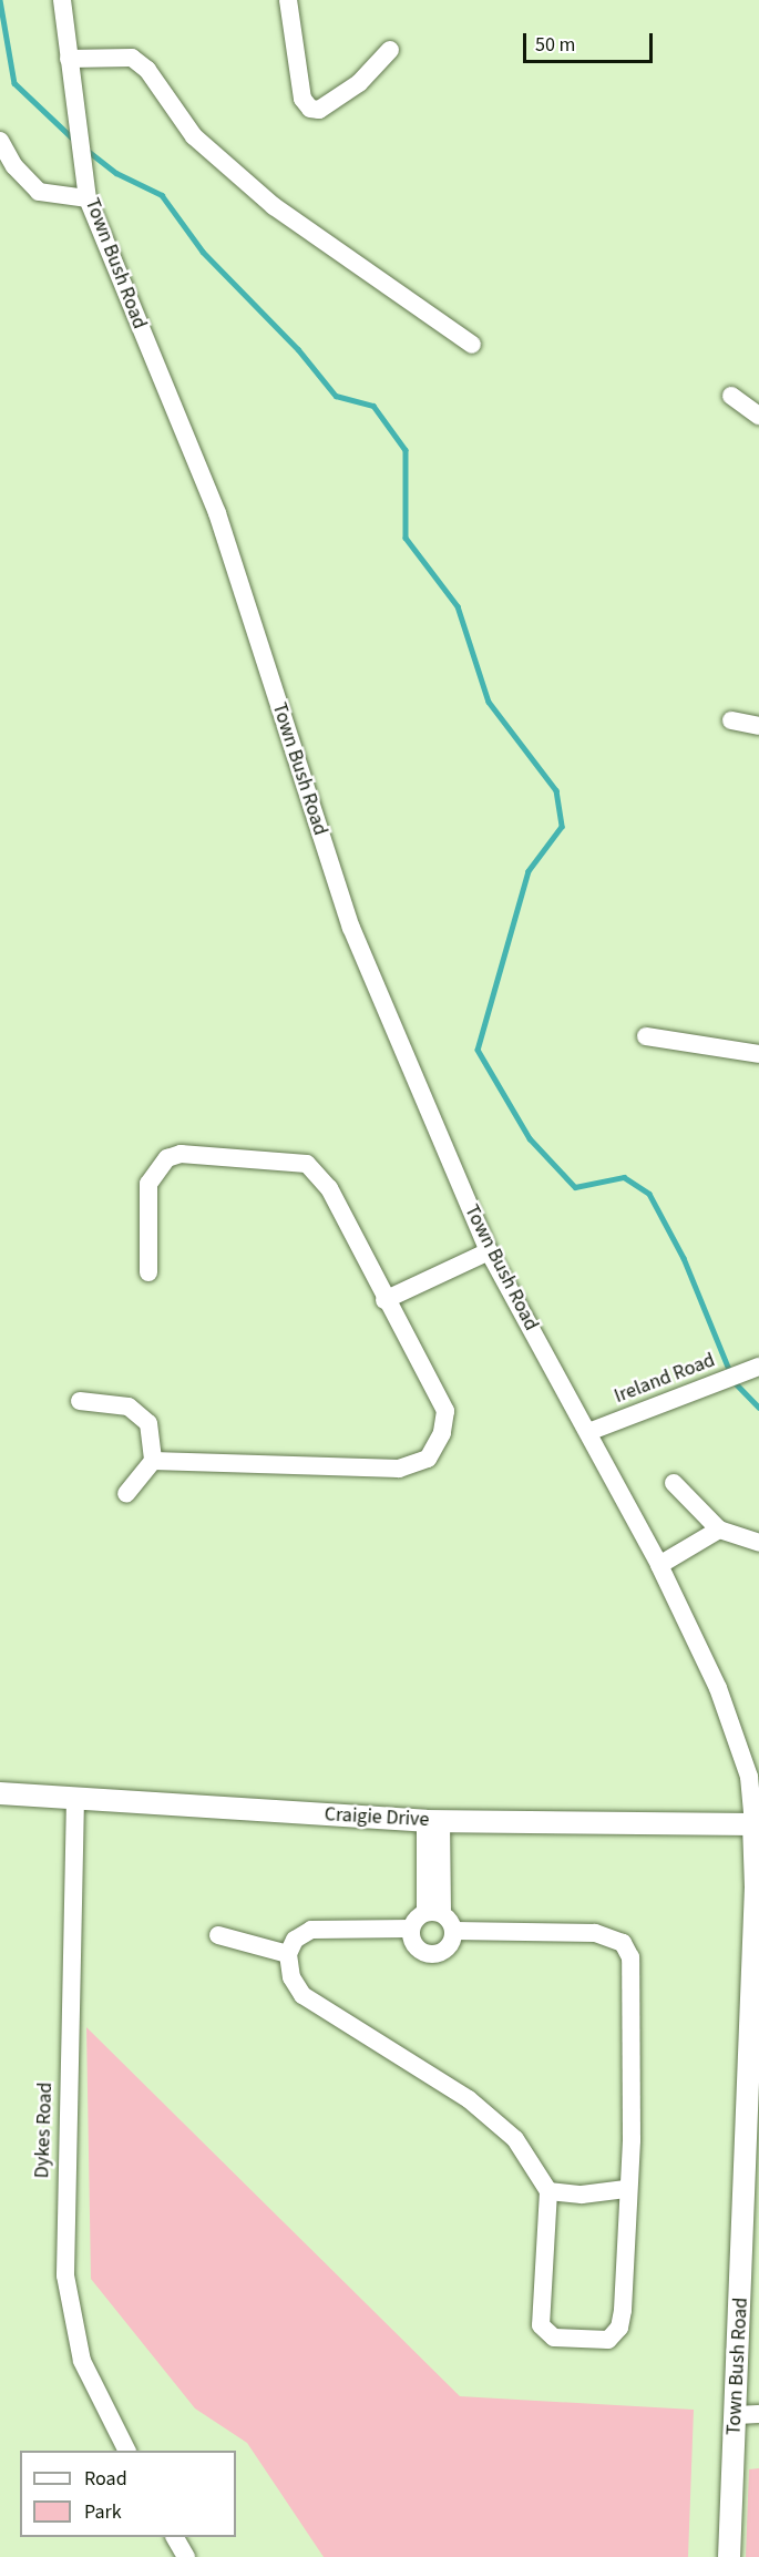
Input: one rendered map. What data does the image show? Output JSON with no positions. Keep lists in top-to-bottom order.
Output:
{
  "streets": {
    "street": [
      "Town Bush Road",
      "Ireland Road",
      "Craigie Drive",
      "Dykes Road"
    ]
  },
  "crossings": [
    ["Town Bush Road", "Ireland Road"],
    ["Town Bush Road", "Craigie Drive"],
    ["Craigie Drive", "Dykes Road"]
  ],
  "legend": ["Road", "Park"],
  "scale_bar": "50 m"
}
